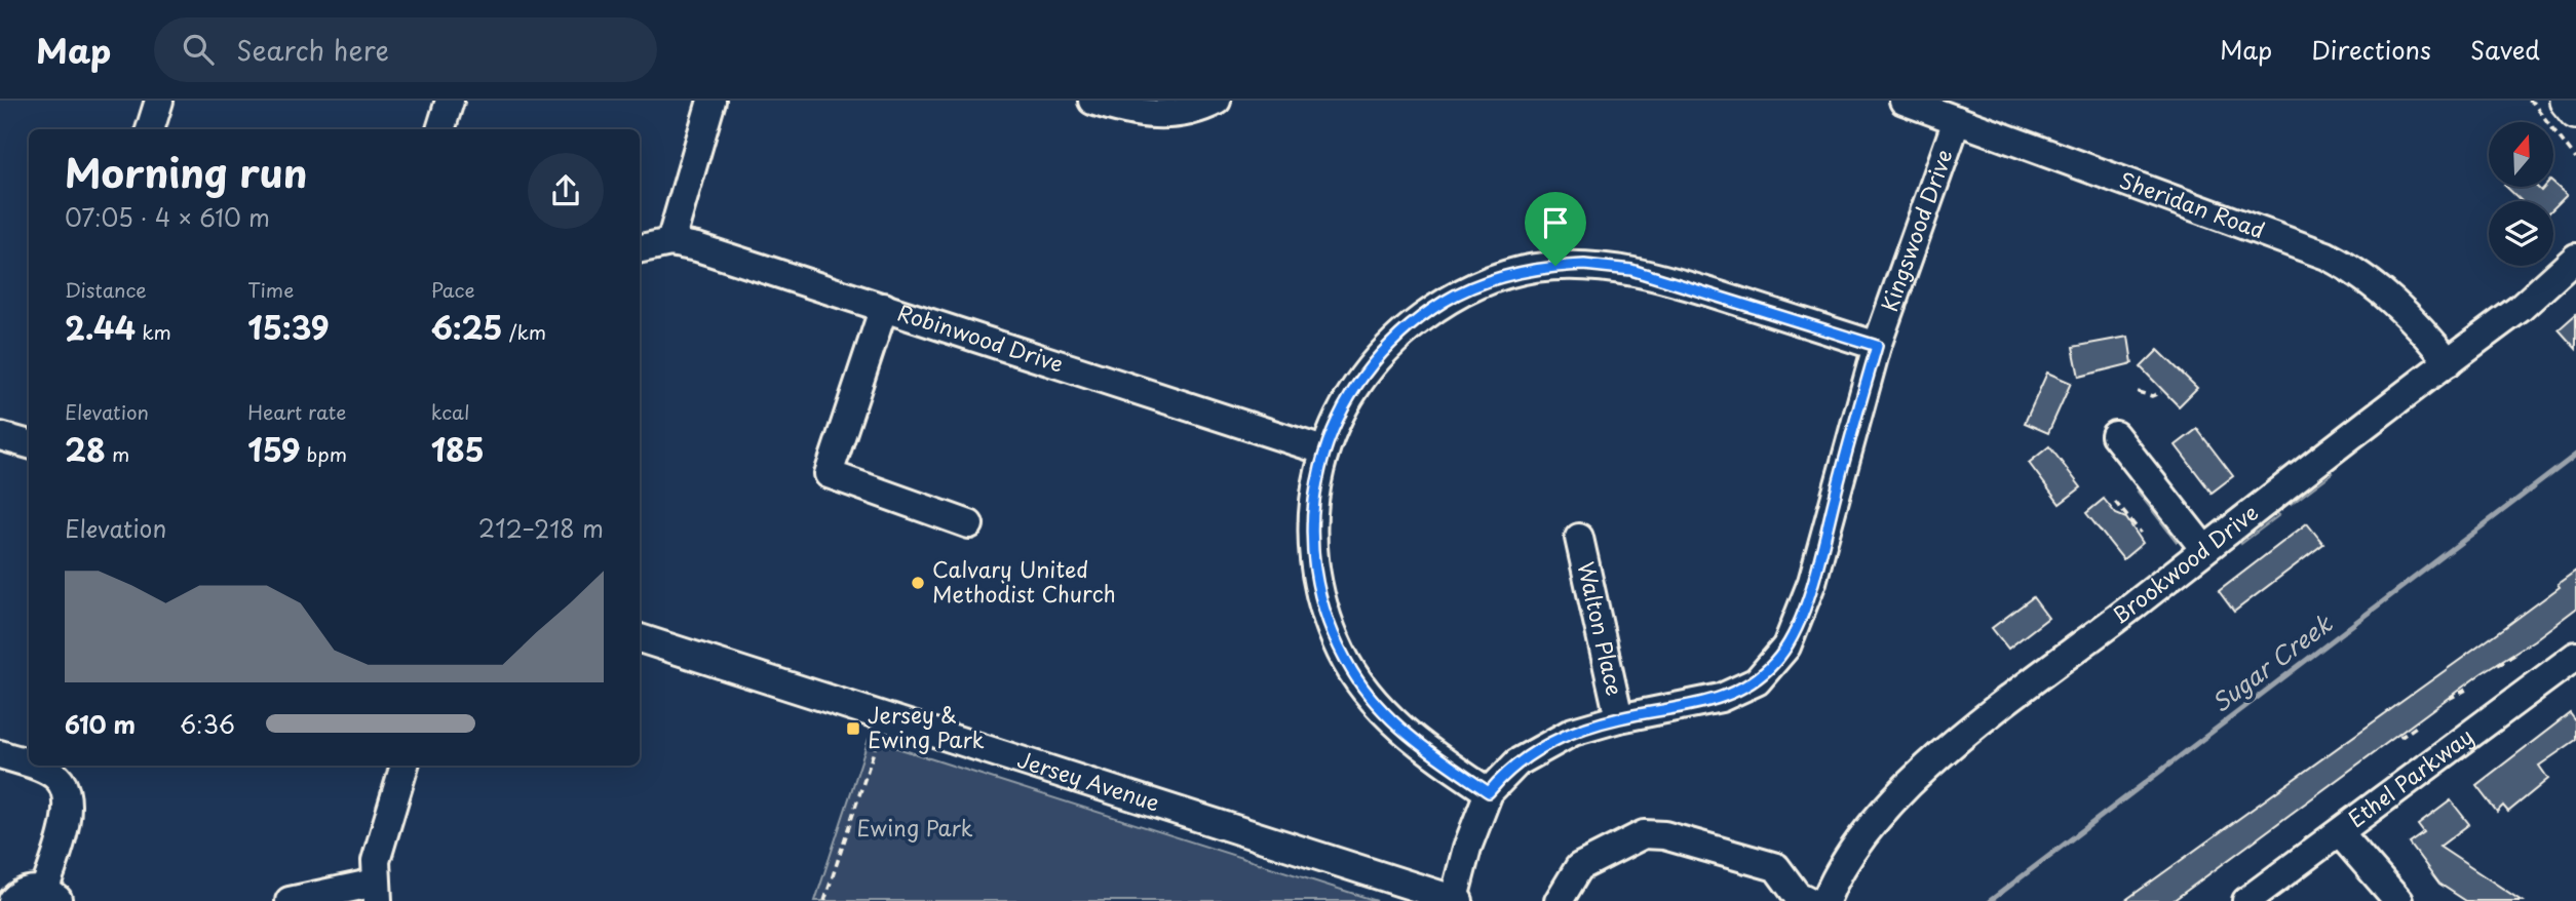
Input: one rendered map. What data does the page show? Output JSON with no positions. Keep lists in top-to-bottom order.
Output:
{
  "streets": {
    "street": [
      "Sheridan Road",
      "Kingswood Drive",
      "Robinwood Drive",
      "Brookwood Drive",
      "Walton Place",
      "Ethel Parkway",
      "Jersey Avenue"
    ]
  },
  "crossings": [
    ["Sheridan Road", "Kingswood Drive"],
    ["Sheridan Road", "Brookwood Drive"],
    ["Kingswood Drive", "Walton Place"],
    ["Kingswood Drive", "Jersey Avenue"]
  ],
  "water": ["Sugar Creek"],
  "parks": ["Ewing Park"],
  "places": {
    "other": ["Calvary United Methodist Church"],
    "transit": ["Jersey & Ewing Park"]
  },
  "north": "top",
  "page": {
    "header": "Map",
    "search": "Search here",
    "nav": ["Map", "Directions", "Saved"],
    "heading": ["Morning run", "07:05 · 4 × 610 m"],
    "stats": [
      ["Distance", "2.44 km"],
      ["Time", "15:39"],
      ["Pace", "6:25 /km"],
      ["Elevation", "28 m"],
      ["Heart rate", "159 bpm"],
      ["kcal", "185"]
    ],
    "chart": ["Elevation", "212–218 m"],
    "list": [
      {
        "name": "610 m",
        "note": "6:36"
      }
    ]
  }
}
